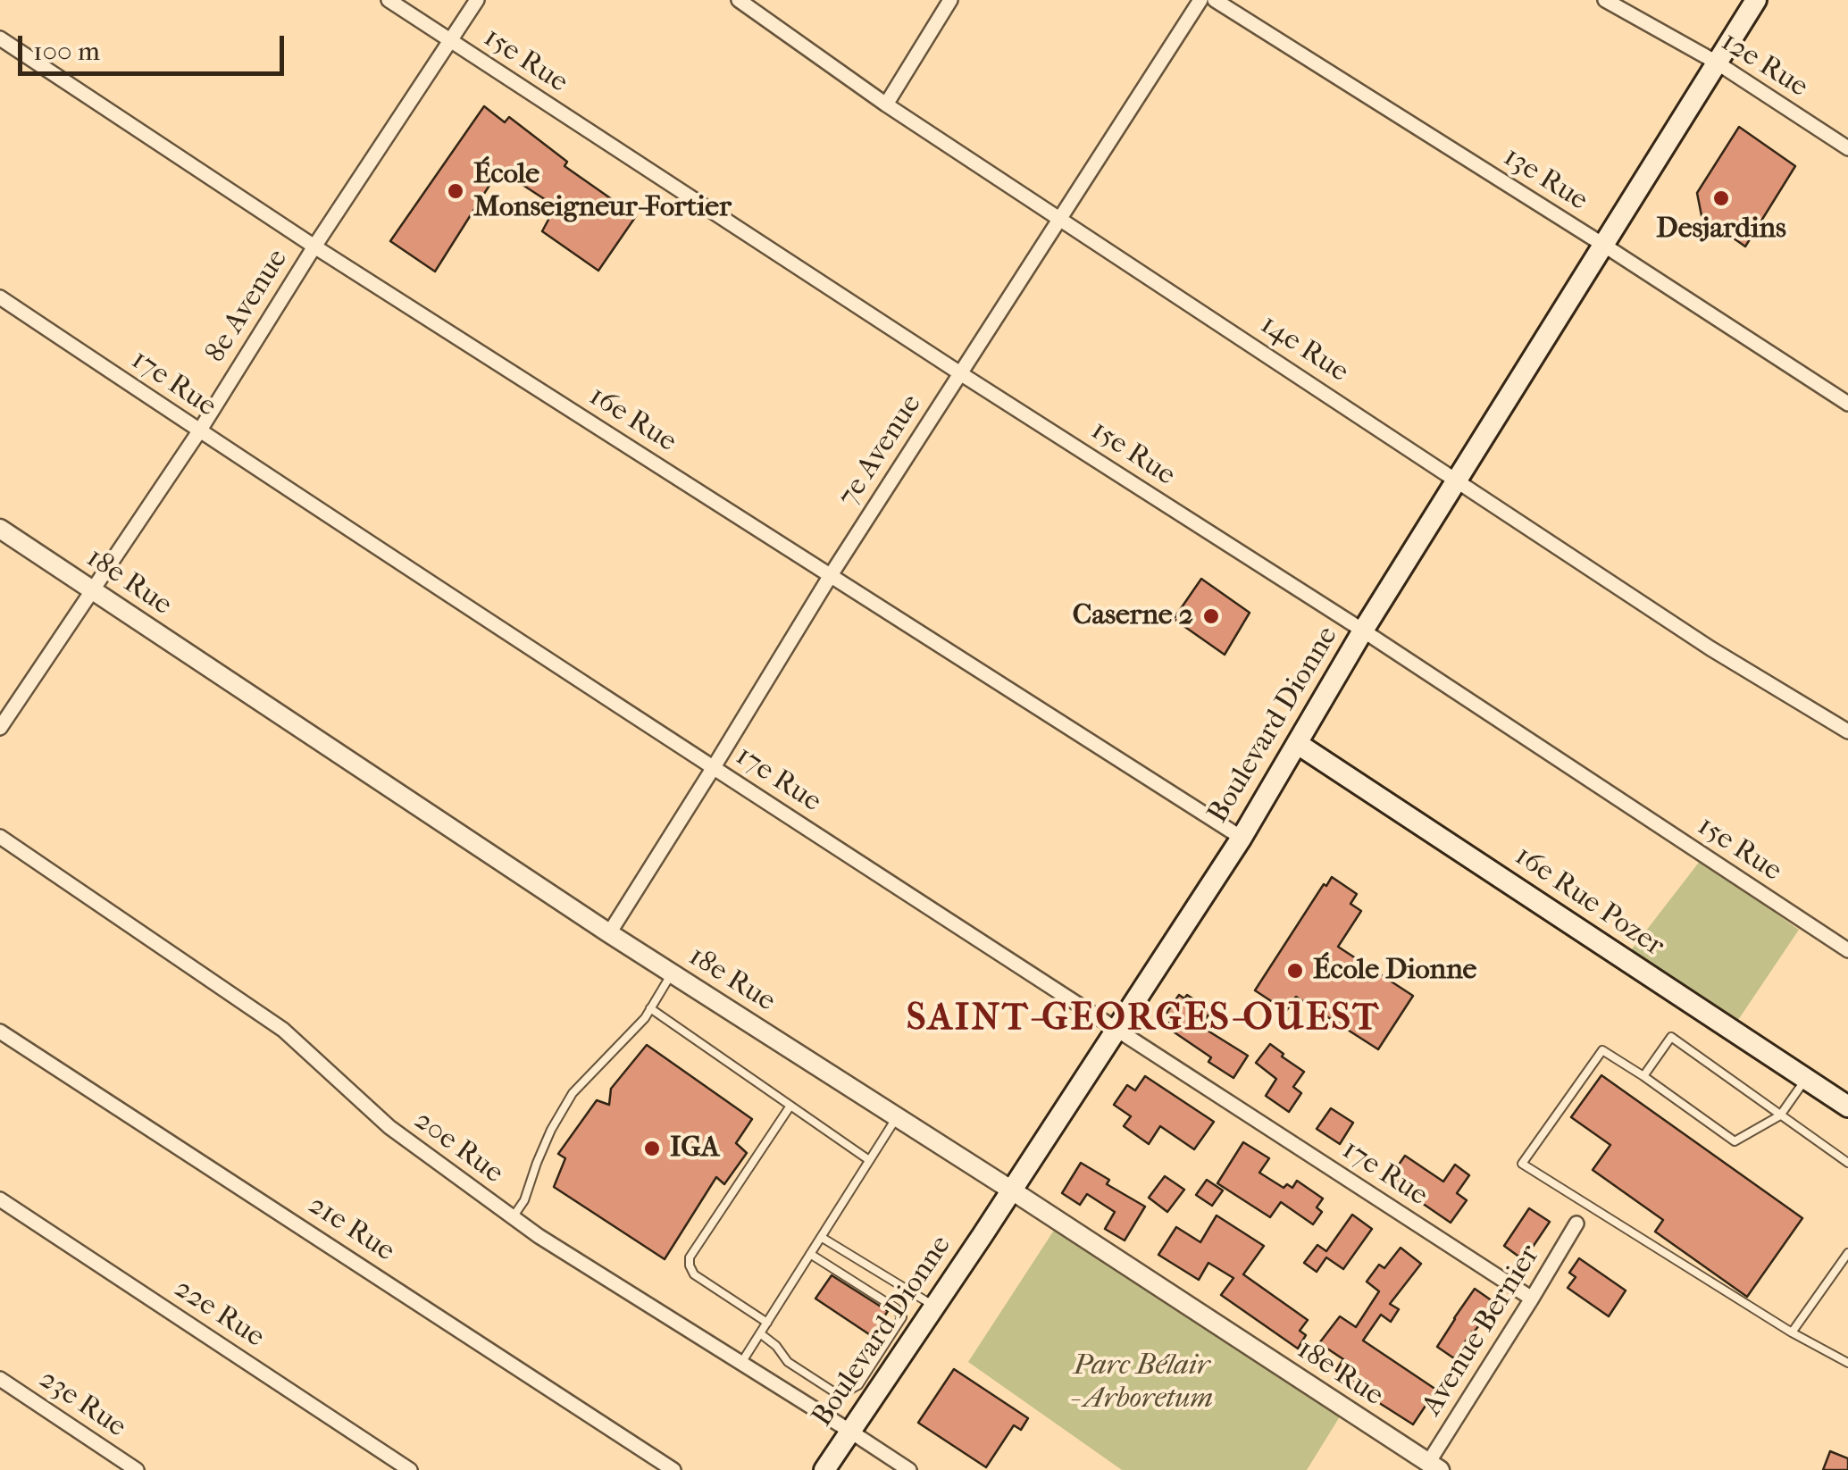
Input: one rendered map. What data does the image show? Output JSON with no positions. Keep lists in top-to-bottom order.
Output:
{
  "streets": {
    "main road": ["Boulevard Dionne", "16e Rue Pozer"],
    "street": [
      "15e Rue",
      "12e Rue",
      "13e Rue",
      "8e Avenue",
      "14e Rue",
      "17e Rue",
      "16e Rue",
      "7e Avenue",
      "18e Rue",
      "20e Rue",
      "21e Rue",
      "22e Rue",
      "Avenue Bernier",
      "23e Rue"
    ]
  },
  "crossings": [
    ["15e Rue", "8e Avenue"],
    ["15e Rue", "7e Avenue"],
    ["15e Rue", "Boulevard Dionne"],
    ["12e Rue", "Boulevard Dionne"],
    ["13e Rue", "Boulevard Dionne"],
    ["8e Avenue", "17e Rue"],
    ["8e Avenue", "16e Rue"],
    ["8e Avenue", "18e Rue"],
    ["14e Rue", "7e Avenue"],
    ["14e Rue", "Boulevard Dionne"],
    ["17e Rue", "7e Avenue"],
    ["17e Rue", "Boulevard Dionne"],
    ["17e Rue", "Avenue Bernier"],
    ["16e Rue", "7e Avenue"],
    ["16e Rue", "Boulevard Dionne"],
    ["7e Avenue", "18e Rue"],
    ["18e Rue", "Boulevard Dionne"],
    ["18e Rue", "Avenue Bernier"],
    ["Boulevard Dionne", "16e Rue Pozer"],
    ["Boulevard Dionne", "20e Rue"]
  ],
  "districts": ["SAINT-GEORGES-OUEST"],
  "parks": ["Parc Bélair - Arboretum"],
  "places": [
    "École Monseigneur-Fortier",
    "Desjardins",
    "Caserne 2",
    "École Dionne",
    "IGA"
  ],
  "scale_bar": "100 m"
}
